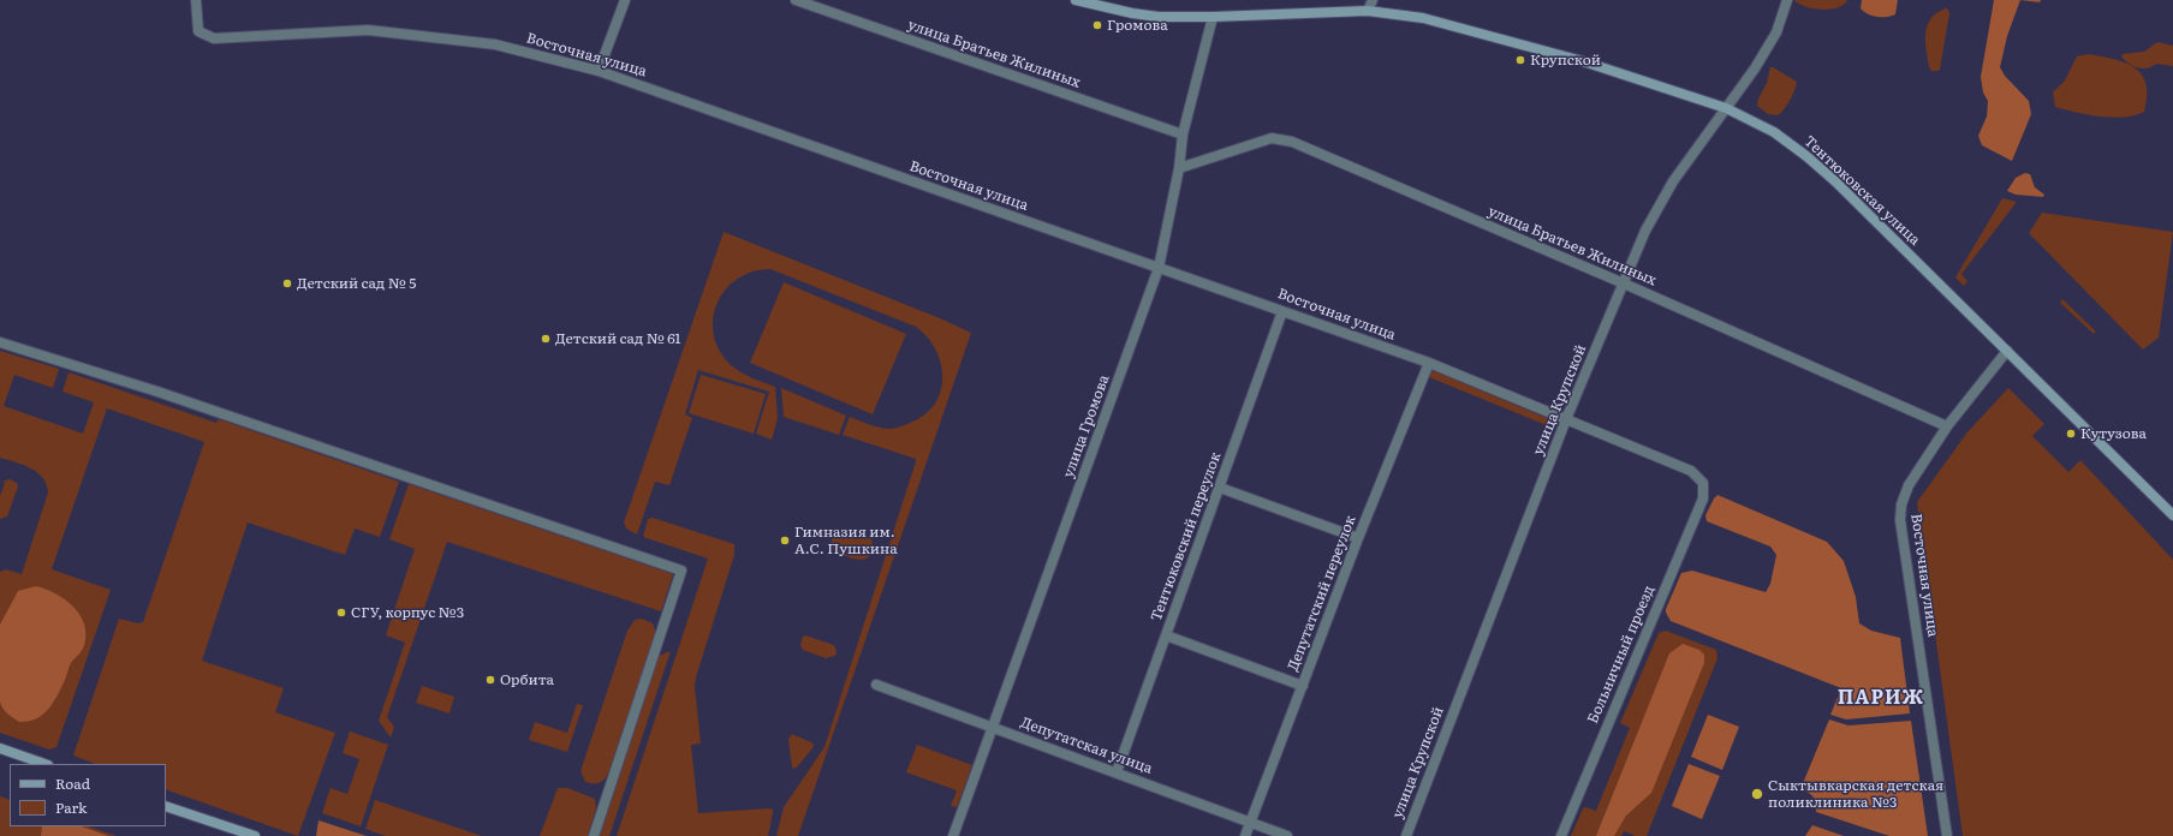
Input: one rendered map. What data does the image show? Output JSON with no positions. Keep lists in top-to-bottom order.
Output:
{
  "streets": {
    "street": [
      "улица Братьев Жилиных",
      "Восточная улица",
      "Тентюковская улица",
      "улица Крупской",
      "улица Громова",
      "Тентюковский переулок",
      "Депутатский переулок",
      "Больничный проезд",
      "Депутатская улица"
    ]
  },
  "crossings": [
    ["улица Братьев Жилиных", "Восточная улица"],
    ["улица Братьев Жилиных", "улица Крупской"],
    ["улица Братьев Жилиных", "улица Громова"],
    ["Восточная улица", "Тентюковская улица"],
    ["Восточная улица", "улица Крупской"],
    ["Восточная улица", "улица Громова"],
    ["Восточная улица", "Тентюковский переулок"],
    ["Восточная улица", "Депутатский переулок"],
    ["Восточная улица", "Больничный проезд"],
    ["Тентюковская улица", "улица Крупской"],
    ["Тентюковская улица", "улица Громова"],
    ["улица Громова", "Депутатская улица"],
    ["Тентюковский переулок", "Депутатская улица"],
    ["Депутатский переулок", "Депутатская улица"]
  ],
  "districts": ["ПАРИЖ"],
  "places": [
    "Громова",
    "Крупской",
    "Детский сад № 5",
    "Детский сад № 61",
    "Кутузова",
    "Гимназия им. А.С. Пушкина",
    "СГУ, корпус №3",
    "Орбита",
    "Сыктывкарская детская поликлиника №3"
  ],
  "legend": ["Road", "Park"]
}
